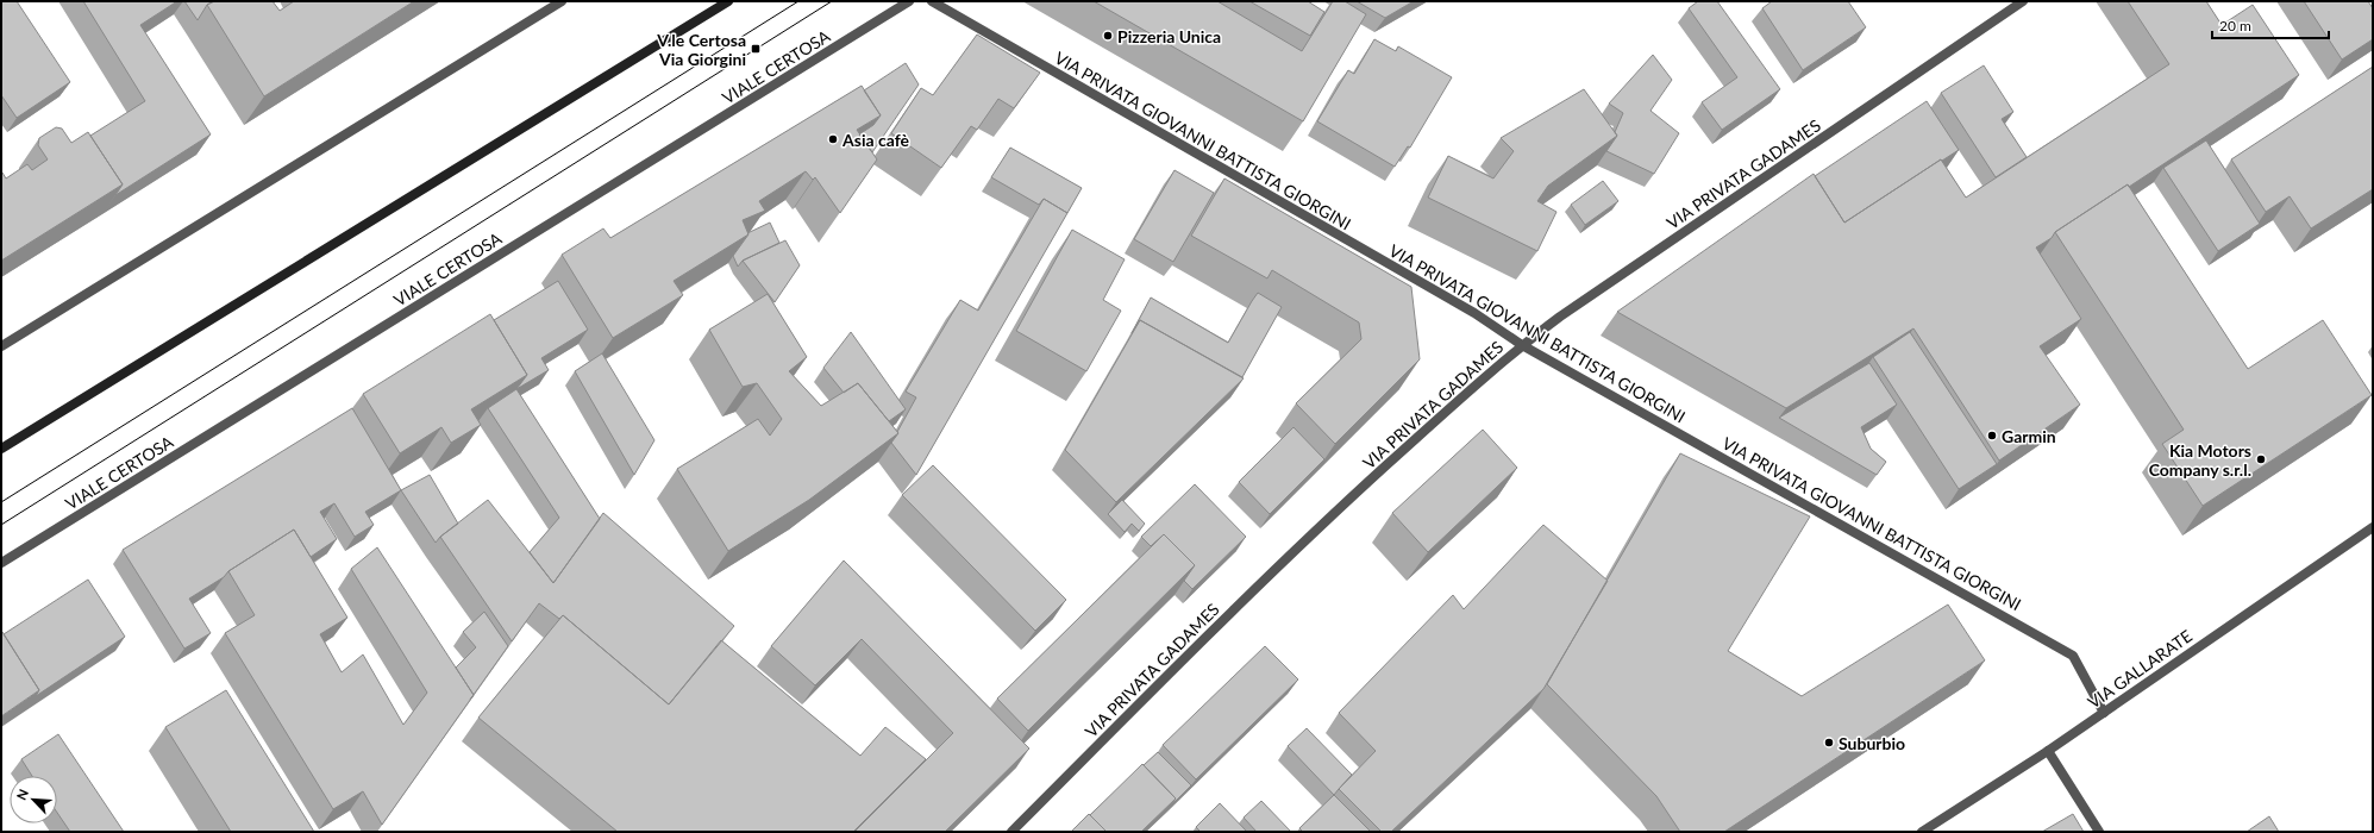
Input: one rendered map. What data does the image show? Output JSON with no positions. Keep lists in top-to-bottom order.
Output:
{
  "streets": {
    "street": [
      "VIALE CERTOSA",
      "VIA PRIVATA GIOVANNI BATTISTA GIORGINI",
      "VIA PRIVATA GADAMES",
      "VIA GALLARATE"
    ]
  },
  "crossings": [
    ["VIA PRIVATA GIOVANNI BATTISTA GIORGINI", "VIA PRIVATA GADAMES"],
    ["VIA PRIVATA GIOVANNI BATTISTA GIORGINI", "VIA GALLARATE"]
  ],
  "places": {
    "other": [
      "Pizzeria Unica",
      "Asia cafè",
      "Garmin",
      "Kia Motors Company s.r.l.",
      "Suburbio"
    ],
    "transit": ["V.le Certosa Via Giorgini"]
  },
  "scale_bar": "20 m",
  "north": "top left"
}
